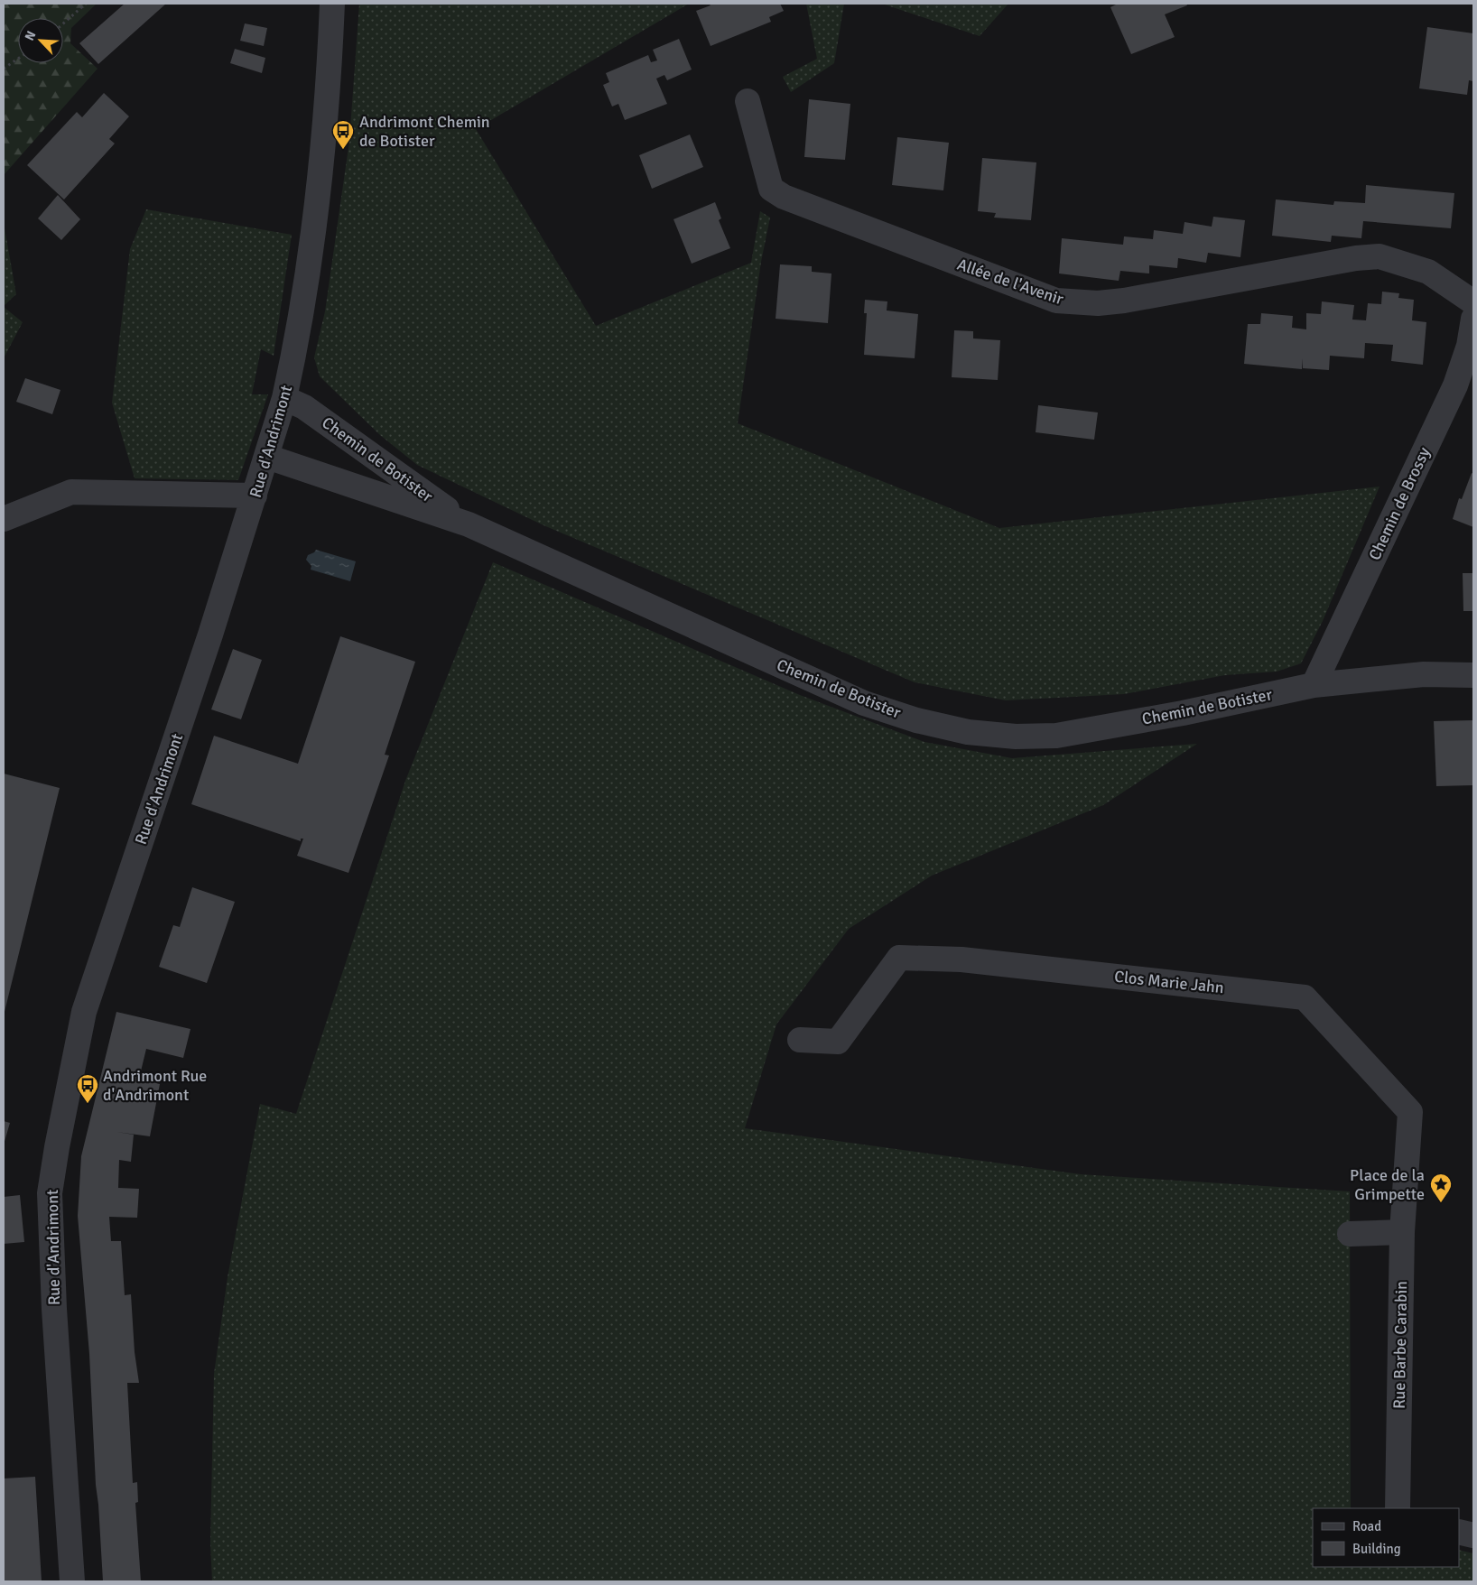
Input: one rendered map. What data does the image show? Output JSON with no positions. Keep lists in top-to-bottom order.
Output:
{
  "streets": {
    "street": [
      "Allée de l'Avenir",
      "Rue d'Andrimont",
      "Chemin de Botister",
      "Chemin de Brossy",
      "Clos Marie Jahn",
      "Rue Barbe Carabin"
    ]
  },
  "crossings": [
    ["Rue d'Andrimont", "Chemin de Botister"],
    ["Chemin de Botister", "Chemin de Brossy"],
    ["Clos Marie Jahn", "Rue Barbe Carabin"]
  ],
  "places": {
    "bus stop": ["Andrimont Chemin de Botister", "Andrimont Rue d'Andrimont"],
    "place": ["Place de la Grimpette"]
  },
  "legend": ["Road", "Building"],
  "north": "top left"
}
